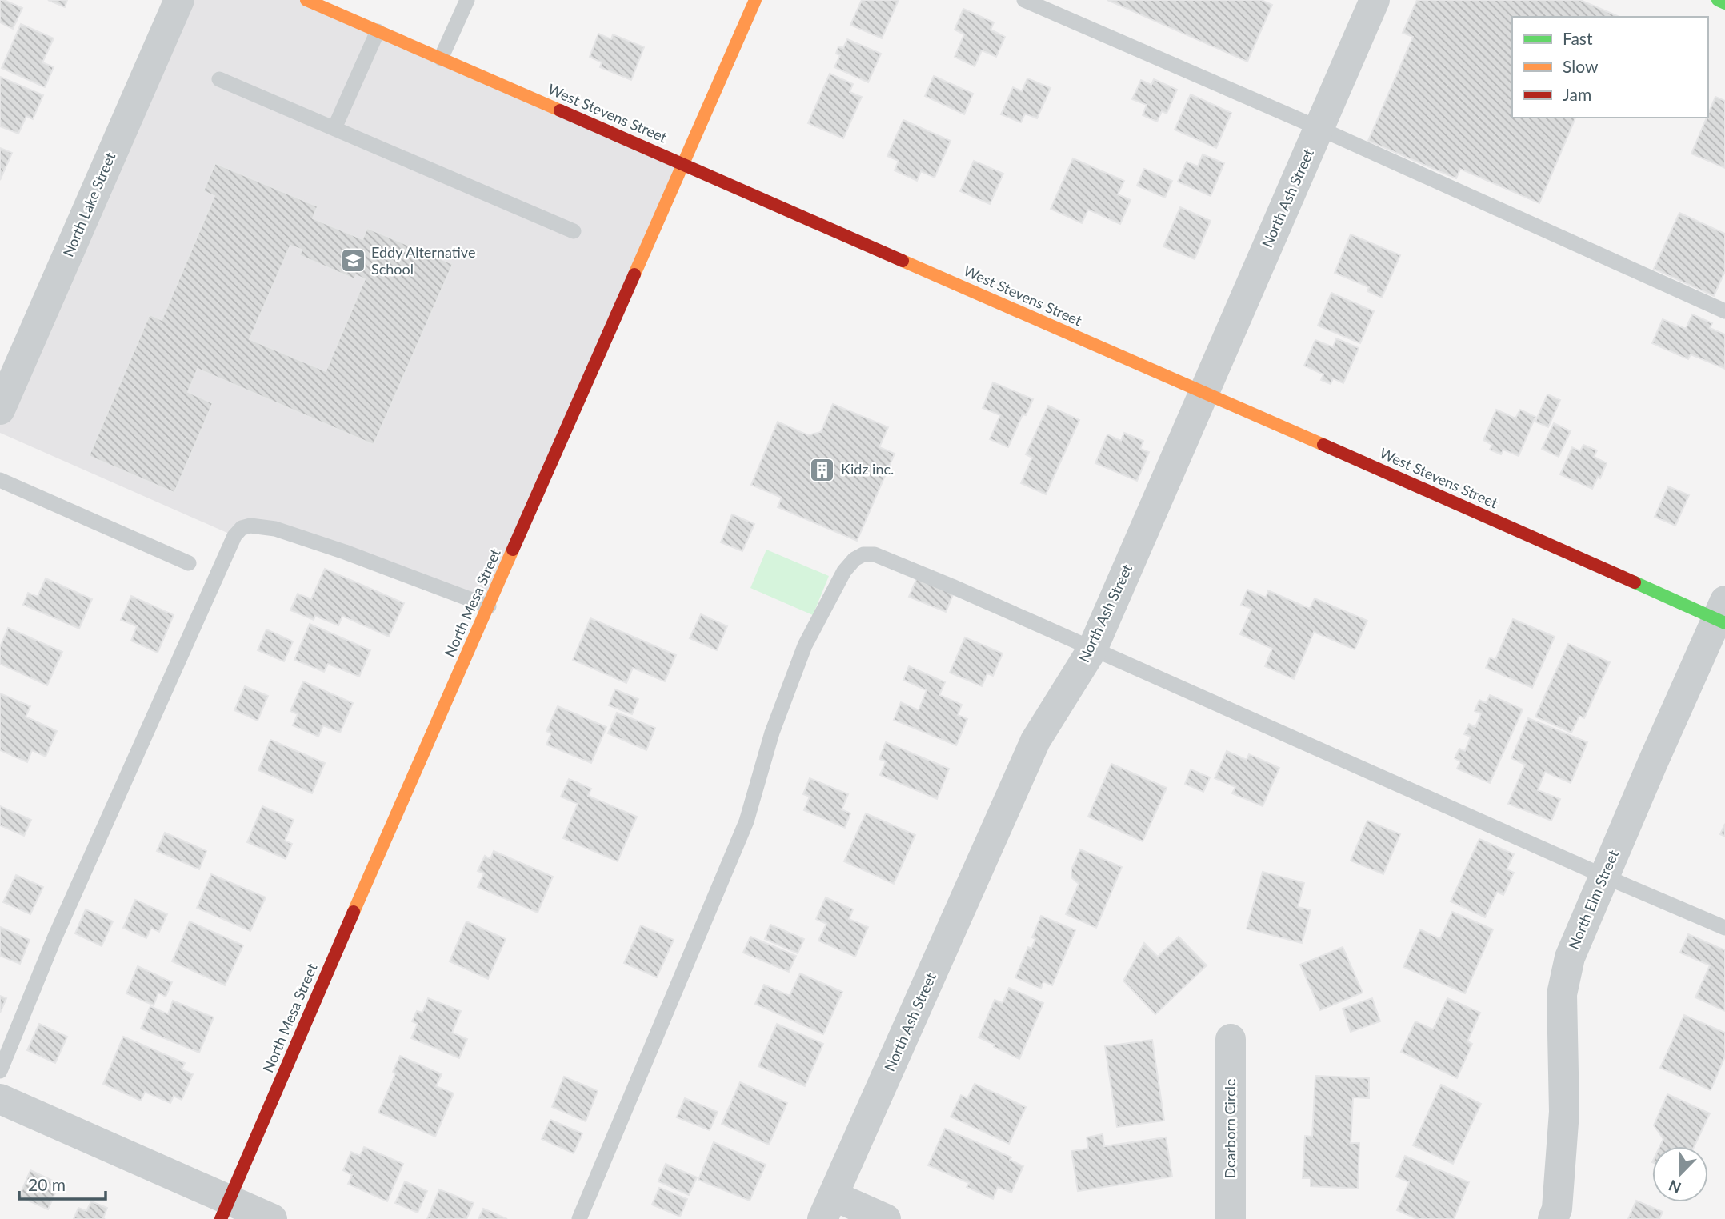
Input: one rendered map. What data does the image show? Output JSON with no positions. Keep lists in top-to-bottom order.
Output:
{
  "streets": {
    "street": [
      "West Stevens Street",
      "North Ash Street",
      "North Lake Street",
      "North Mesa Street",
      "North Elm Street",
      "Dearborn Circle"
    ]
  },
  "crossings": [
    ["West Stevens Street", "North Ash Street"],
    ["West Stevens Street", "North Mesa Street"],
    ["West Stevens Street", "North Elm Street"]
  ],
  "places": {
    "school or university": ["Eddy Alternative School"],
    "building": ["Kidz inc."]
  },
  "legend": ["Fast", "Slow", "Jam"],
  "scale_bar": "20 m",
  "north": "bottom left"
}
